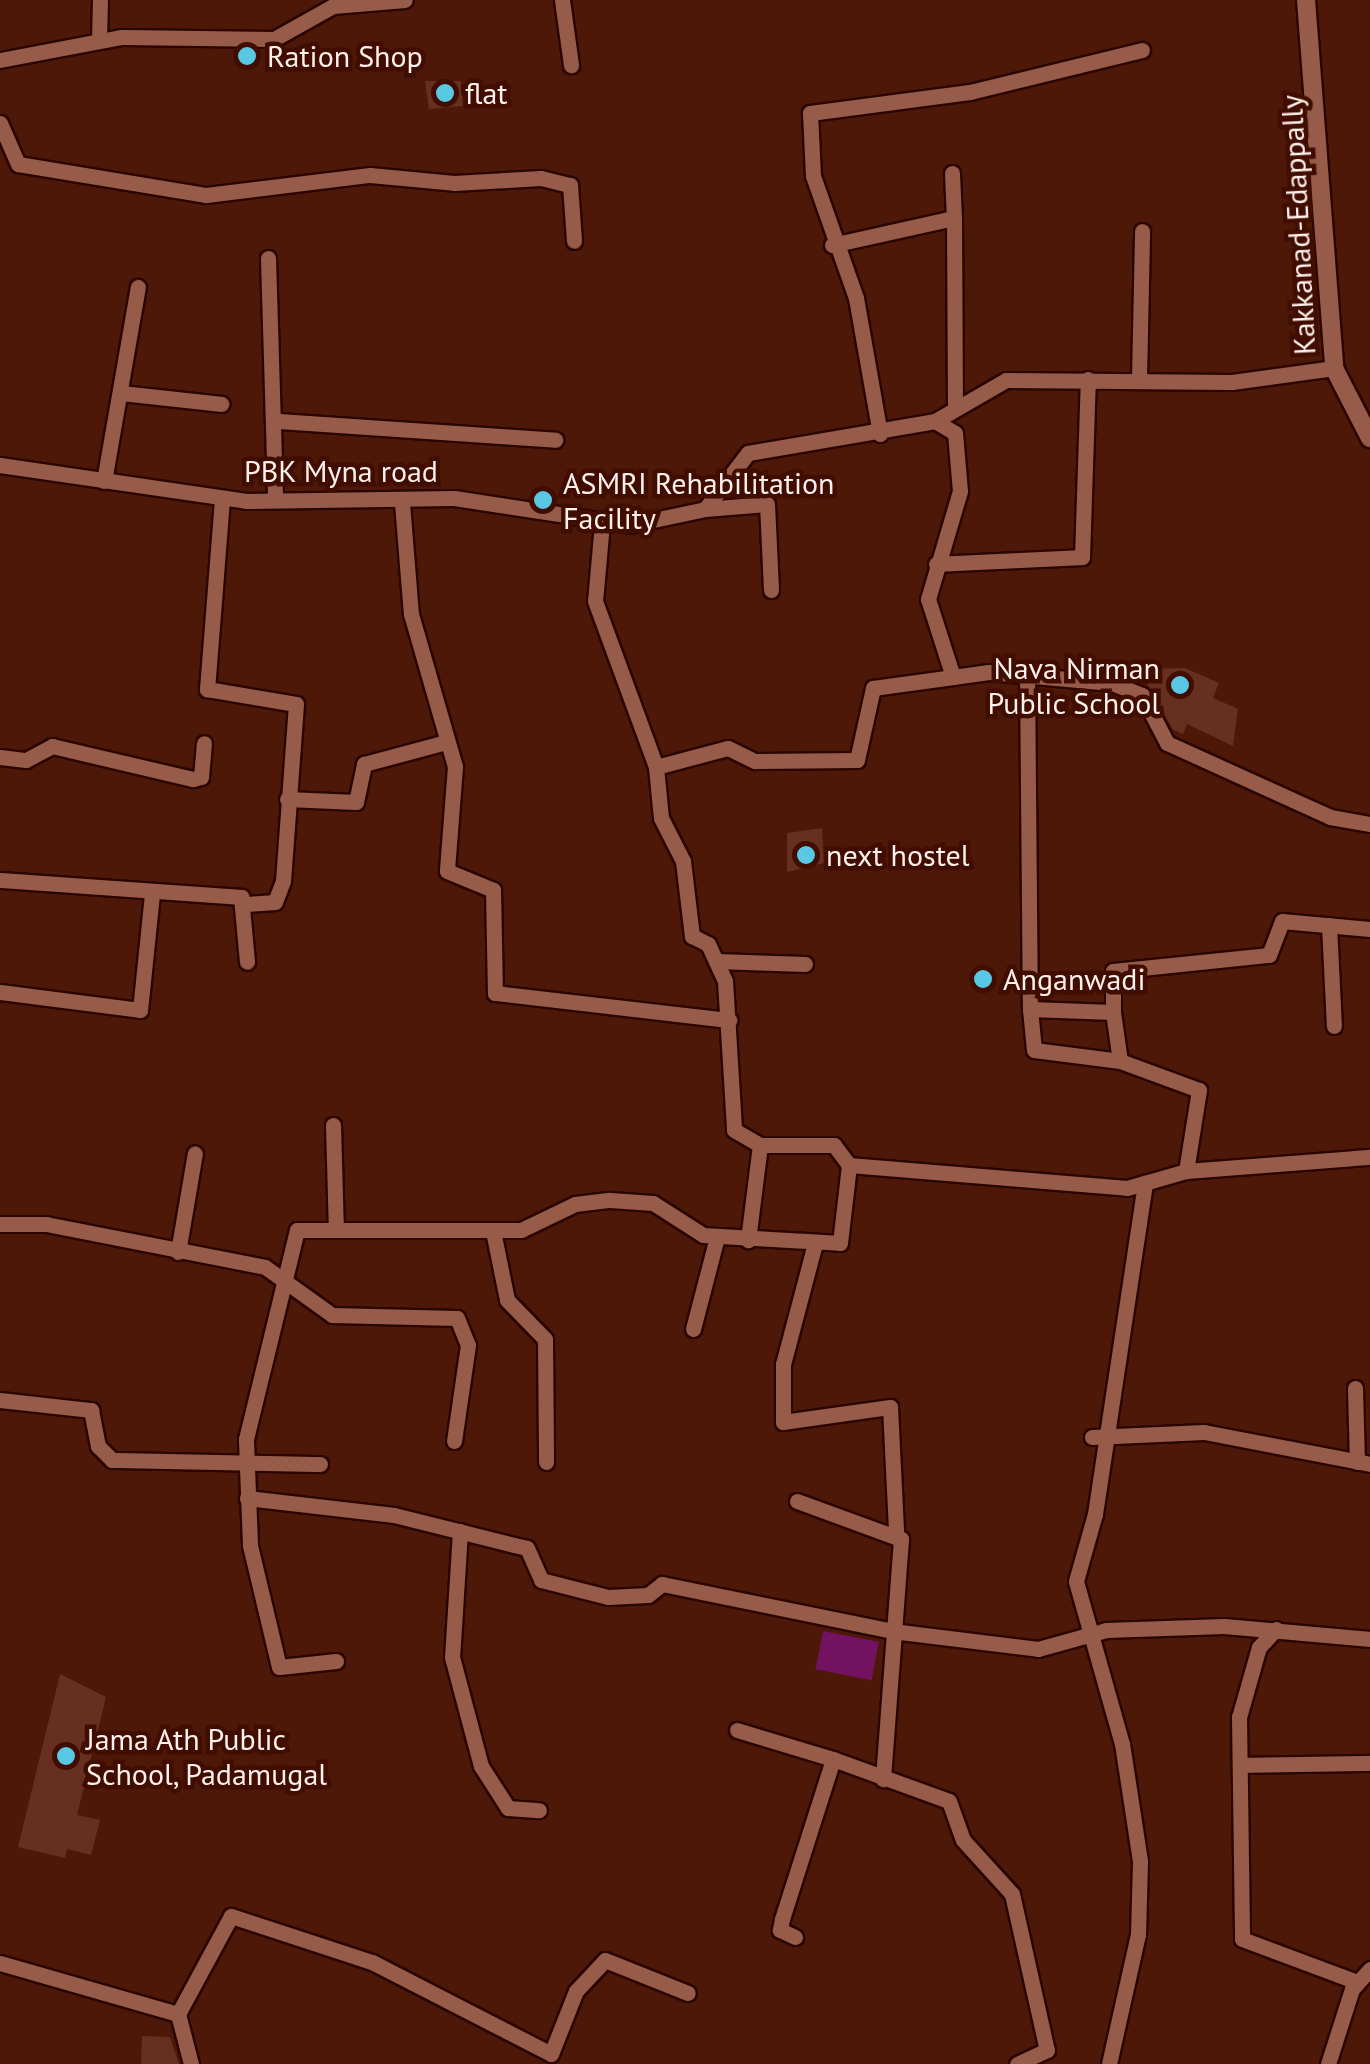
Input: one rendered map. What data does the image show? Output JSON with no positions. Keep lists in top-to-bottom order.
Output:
{
  "streets": {
    "street": ["Kakkanad-Edappally", "PBK Myna road"]
  },
  "places": [
    "Ration Shop",
    "flat",
    "ASMRI Rehabilitation Facility",
    "Nava Nirman Public School",
    "next hostel",
    "Anganwadi",
    "Jama Ath Public School, Padamugal"
  ]
}
